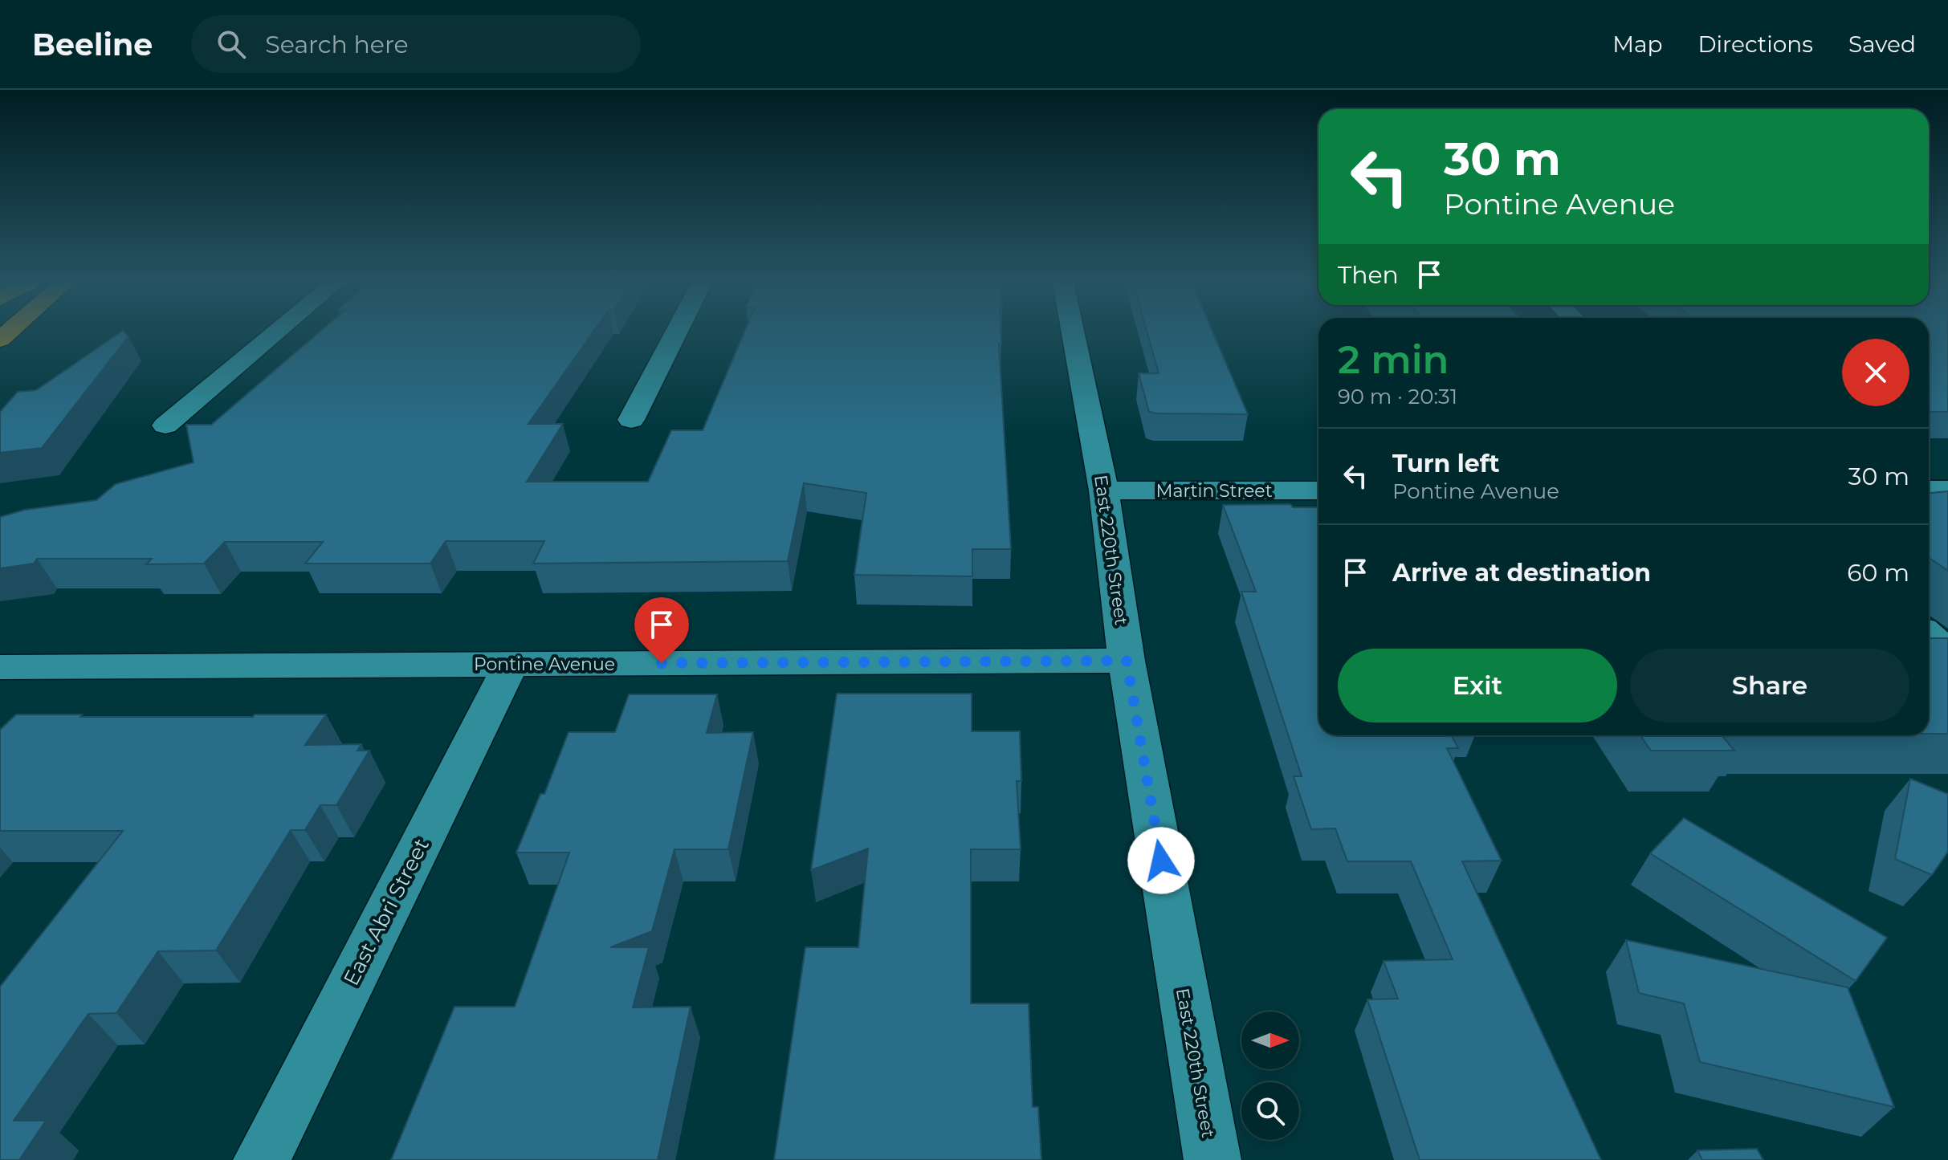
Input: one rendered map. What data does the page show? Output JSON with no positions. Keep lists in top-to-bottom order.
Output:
{
  "streets": {
    "street": [
      "Martin Street",
      "East 220th Street",
      "Pontine Avenue",
      "East Abri Street"
    ]
  },
  "crossings": [
    ["Martin Street", "East 220th Street"],
    ["East 220th Street", "Pontine Avenue"],
    ["Pontine Avenue", "East Abri Street"]
  ],
  "north": "right",
  "page": {
    "header": "Beeline",
    "search": "Search here",
    "nav": ["Map", "Directions", "Saved"],
    "turn": ["30 m", "Pontine Avenue"],
    "then": "Then",
    "heading": ["2 min", "90 m · 20:31"],
    "list": [
      {
        "name": "Turn left",
        "note": "Pontine Avenue",
        "value": "30 m"
      },
      {
        "name": "Arrive at destination",
        "value": "60 m"
      }
    ],
    "buttons": ["Exit", "Share"]
  }
}
